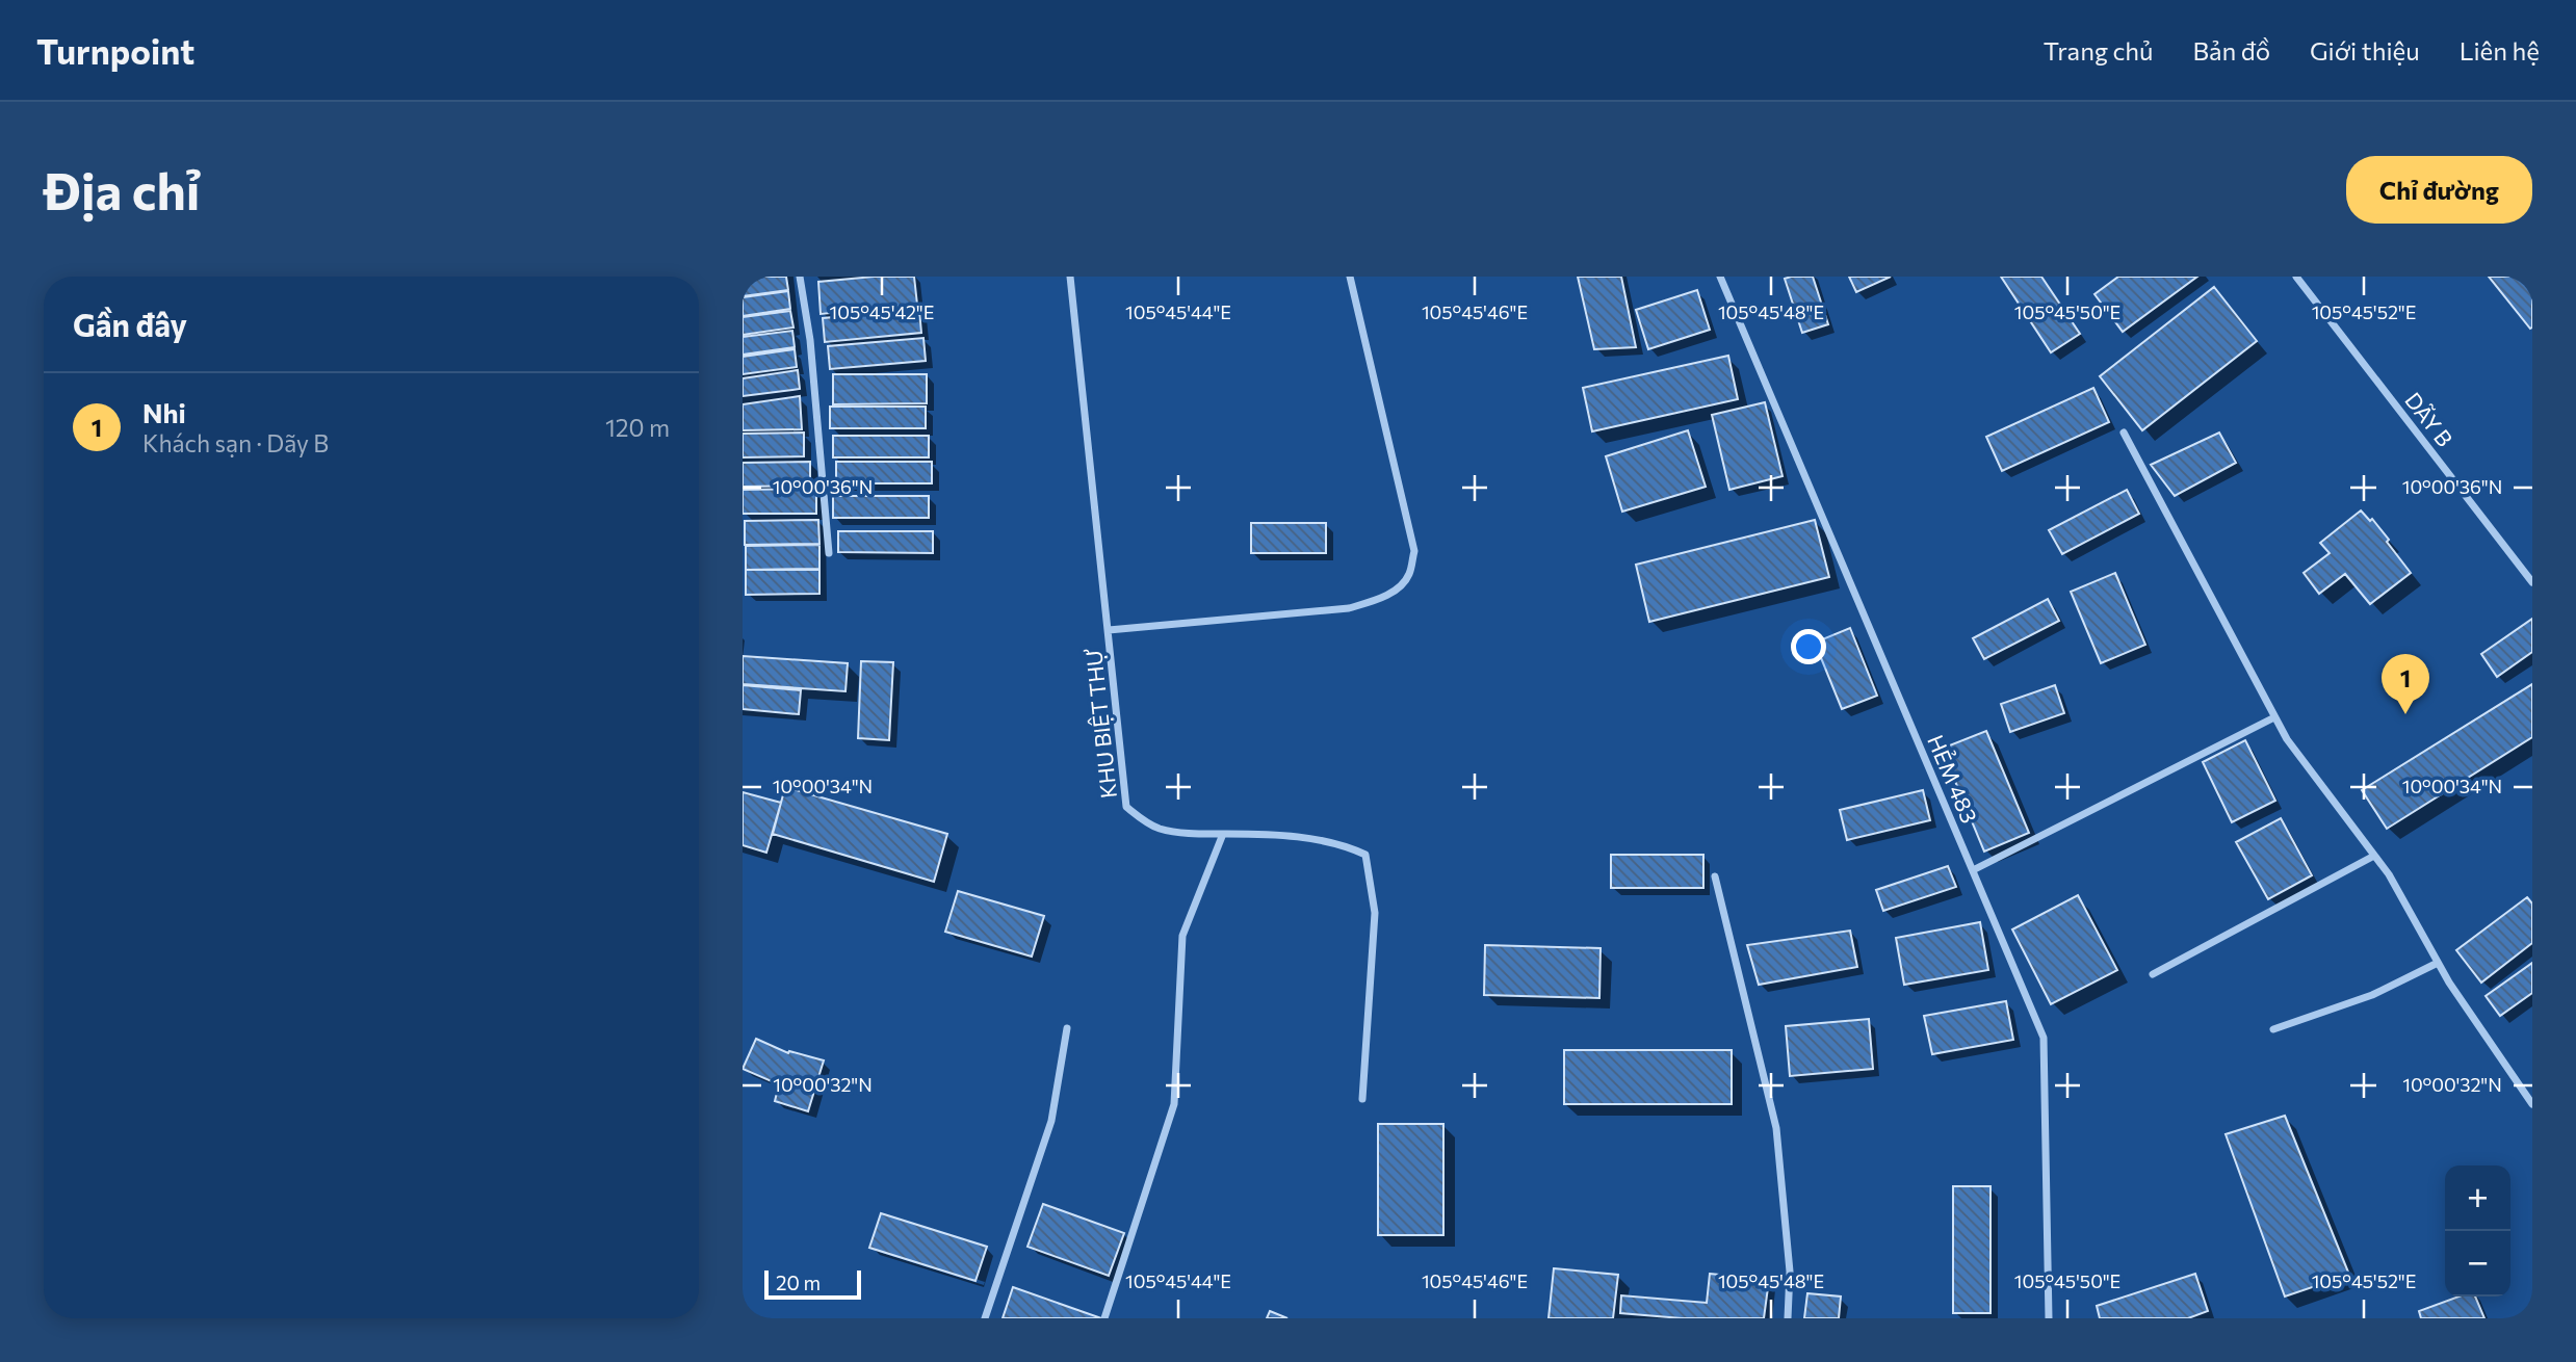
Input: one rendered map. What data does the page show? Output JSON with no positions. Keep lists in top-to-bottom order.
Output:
{
  "streets": {
    "street": ["DÃY B", "KHU BIỆT THỰ", "HẺM 483"]
  },
  "scale_bar": "20 m",
  "page": {
    "header": "Turnpoint",
    "nav": [
      "Trang chủ",
      "Bản đồ",
      "Giới thiệu",
      "Liên hệ"
    ],
    "buttons": "Chỉ đường",
    "title": "Địa chỉ",
    "heading": "Gần đây",
    "list": [
      {
        "mark": "1",
        "name": "Nhi",
        "note": "Khách sạn · Dãy B",
        "value": "120 m"
      }
    ],
    "pins": "1",
    "map_buttons": ["+", "−"],
    "scale": "20 m"
  },
  "coordinates": [
    "105°45'42\"E",
    "105°45'44\"E",
    "105°45'46\"E",
    "105°45'48\"E",
    "105°45'50\"E",
    "105°45'52\"E",
    "10°00'36\"N",
    "10°00'34\"N",
    "10°00'32\"N"
  ]
}
